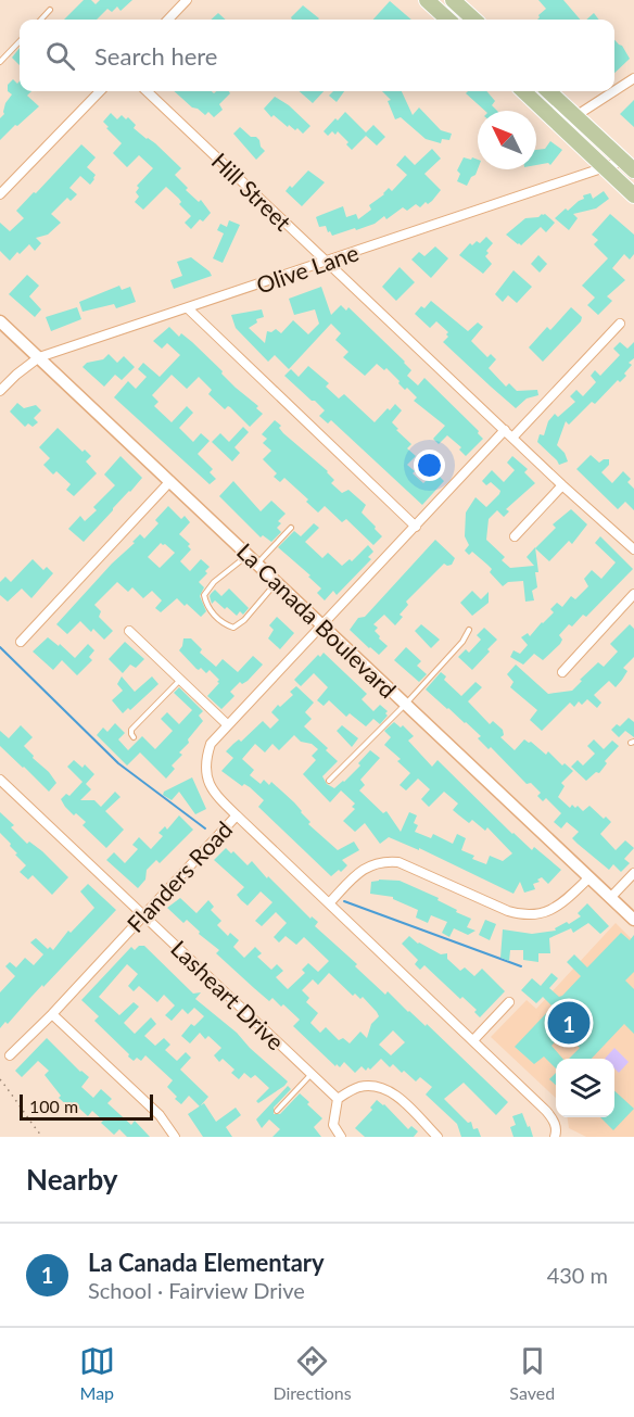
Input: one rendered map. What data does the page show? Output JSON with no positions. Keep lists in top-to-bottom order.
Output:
{
  "streets": {
    "street": [
      "Hill Street",
      "Olive Lane",
      "La Canada Boulevard",
      "Flanders Road",
      "Lasheart Drive"
    ]
  },
  "crossings": [
    ["Hill Street", "Olive Lane"],
    ["Hill Street", "Flanders Road"],
    ["Olive Lane", "La Canada Boulevard"],
    ["La Canada Boulevard", "Flanders Road"],
    ["Flanders Road", "Lasheart Drive"]
  ],
  "scale_bar": "100 m",
  "north": "top left",
  "page": {
    "search": "Search here",
    "pins": "1",
    "scale": "100 m",
    "heading": "Nearby",
    "list": [
      {
        "mark": "1",
        "name": "La Canada Elementary",
        "note": "School · Fairview Drive",
        "value": "430 m"
      }
    ],
    "nav": ["Map", "Directions", "Saved"]
  }
}
